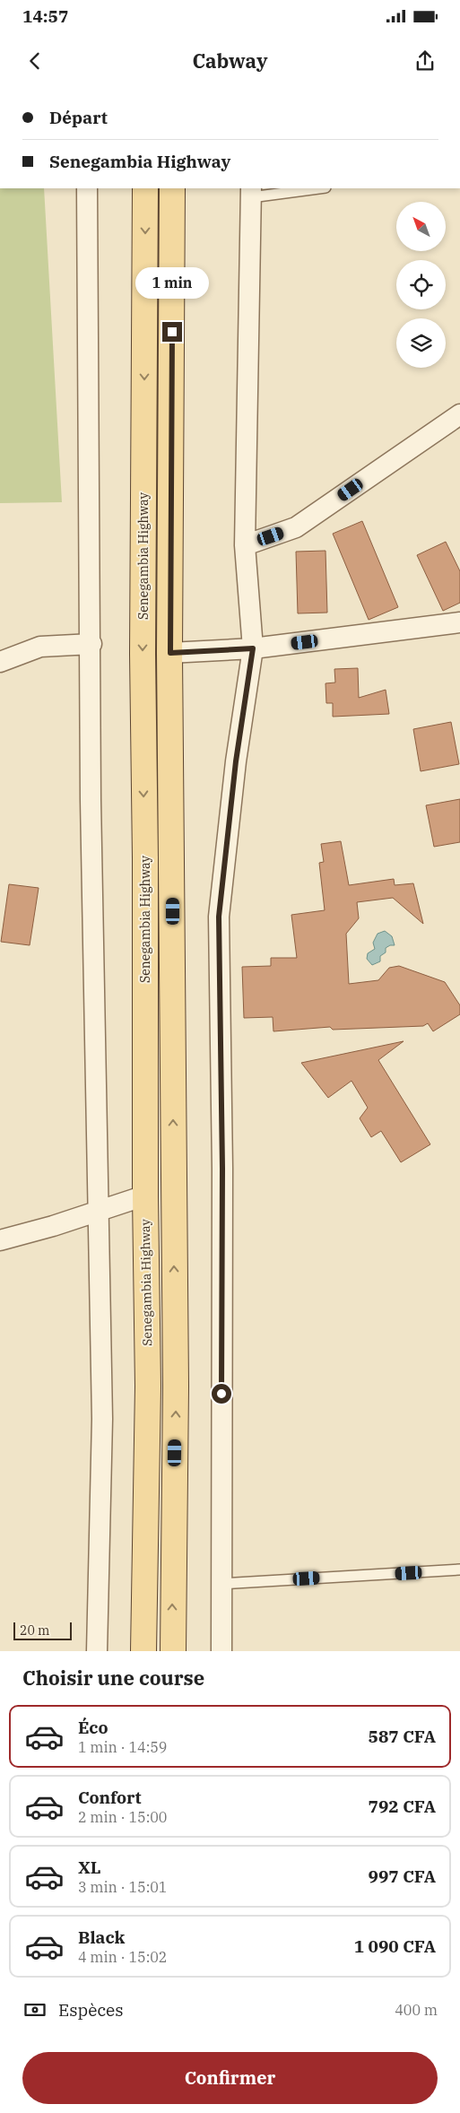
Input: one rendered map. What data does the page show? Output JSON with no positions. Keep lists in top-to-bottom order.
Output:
{
  "streets": {
    "main road": ["Senegambia Highway"]
  },
  "scale_bar": "20 m",
  "north": "top left",
  "page": {
    "status": "14:57",
    "header": "Cabway",
    "banner": ["Départ", "Senegambia Highway"],
    "bubble": "1 min",
    "scale": "20 m",
    "heading": "Choisir une course",
    "list": [
      {
        "name": "Éco",
        "note": "1 min · 14:59",
        "value": "587 CFA"
      },
      {
        "name": "Confort",
        "note": "2 min · 15:00",
        "value": "792 CFA"
      },
      {
        "name": "XL",
        "note": "3 min · 15:01",
        "value": "997 CFA"
      },
      {
        "name": "Black",
        "note": "4 min · 15:02",
        "value": "1 090 CFA"
      }
    ],
    "pay": ["Espèces", "400 m"],
    "buttons": "Confirmer"
  }
}
